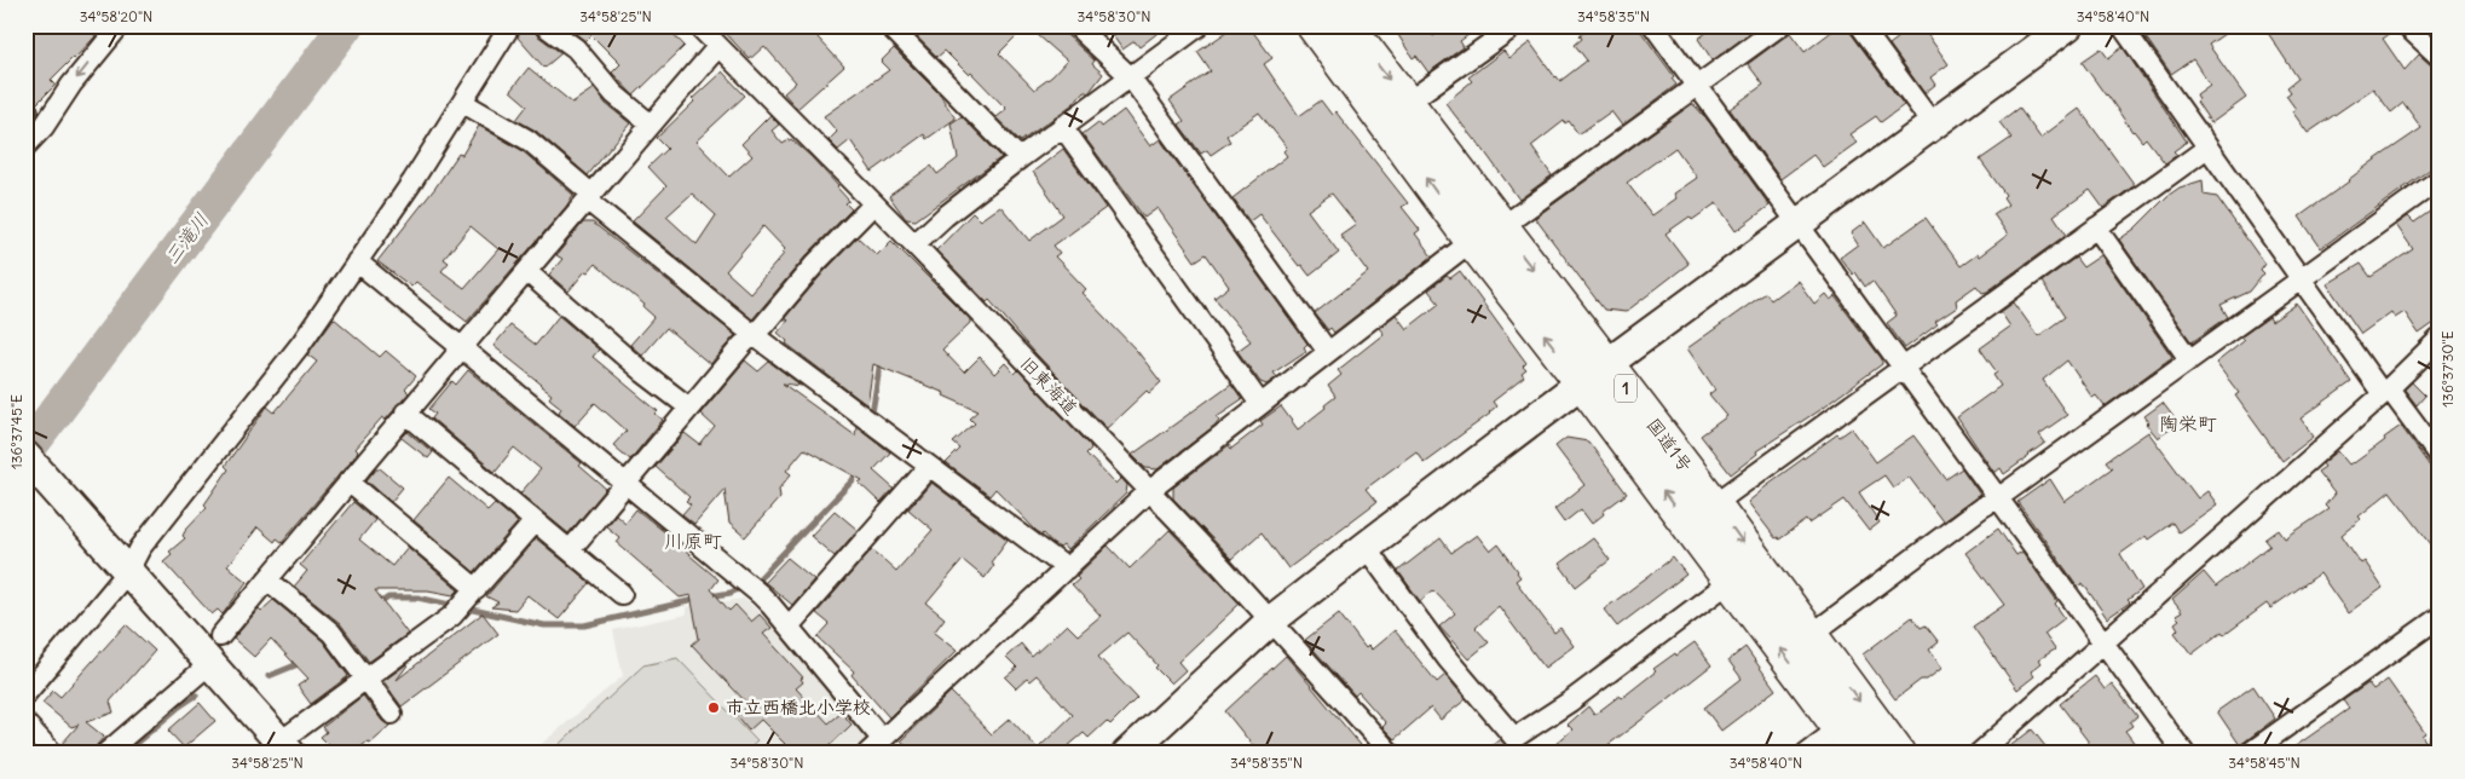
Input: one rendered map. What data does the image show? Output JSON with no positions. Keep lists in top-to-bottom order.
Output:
{
  "streets": {
    "highway": ["1", "国道1号"],
    "street": ["旧東海道"]
  },
  "districts": ["陶栄町", "川原町"],
  "water": ["三滝川"],
  "places": ["市立西橋北小学校"],
  "coordinates": [
    "34°58'20\"N",
    "34°58'25\"N",
    "34°58'30\"N",
    "34°58'35\"N",
    "34°58'40\"N",
    "136°37'30\"E",
    "136°37'45\"E",
    "34°58'45\"N"
  ]
}
